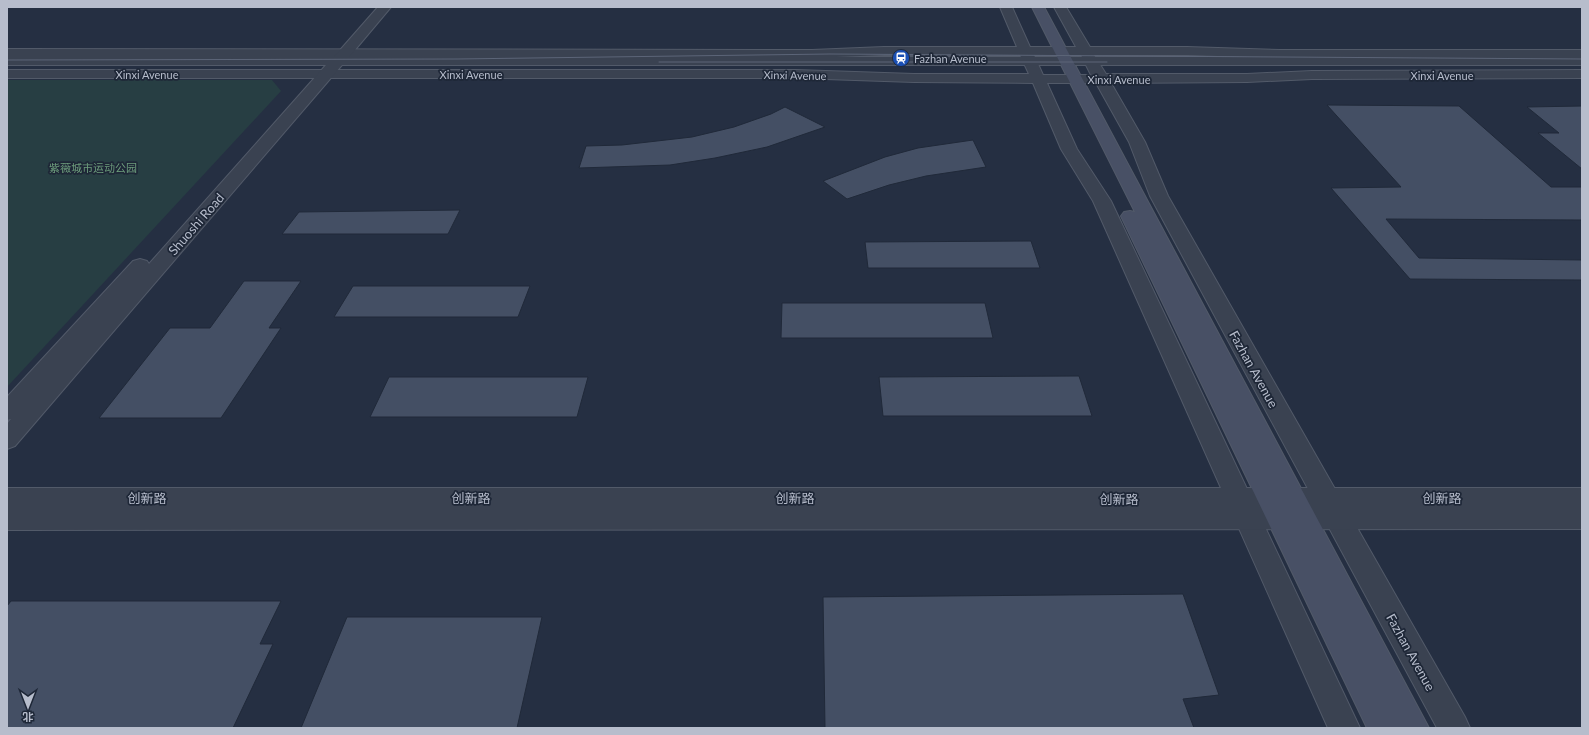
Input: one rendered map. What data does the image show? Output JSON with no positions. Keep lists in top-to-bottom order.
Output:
{
  "streets": {
    "main road": ["Fazhan Avenue"],
    "street": ["Xinxi Avenue", "Shuoshi Road", "创新路"]
  },
  "crossings": [
    ["Xinxi Avenue", "Shuoshi Road"],
    ["Xinxi Avenue", "Fazhan Avenue"],
    ["Fazhan Avenue", "创新路"]
  ],
  "parks": ["紫薇城市运动公园"],
  "places": {
    "station": ["Fazhan Avenue"]
  },
  "north": "bottom"
}
